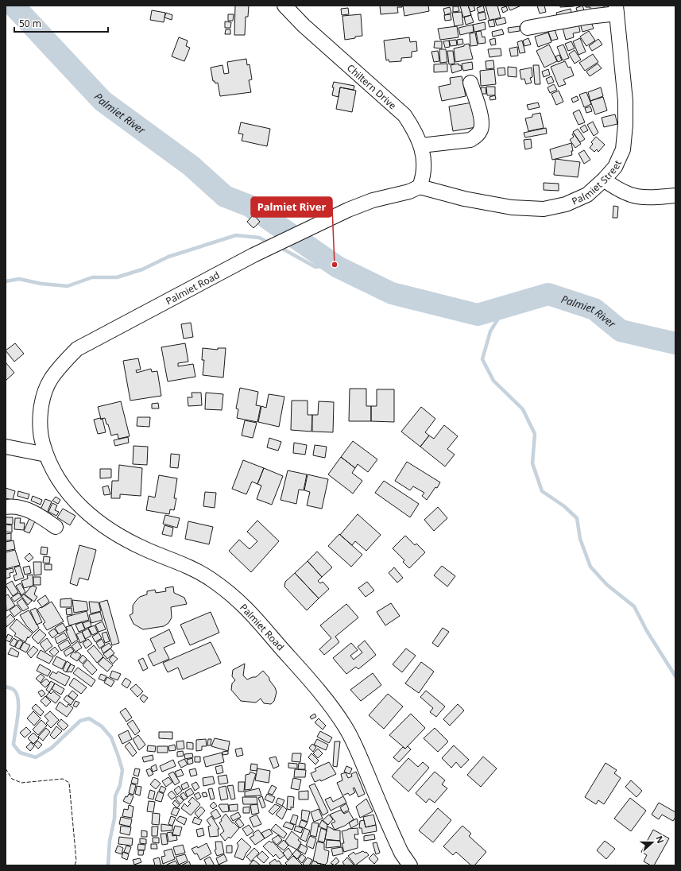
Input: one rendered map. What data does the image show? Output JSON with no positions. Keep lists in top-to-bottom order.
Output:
{
  "streets": {
    "street": ["Chiltern Drive", "Palmiet Street", "Palmiet Road"]
  },
  "crossings": [
    ["Chiltern Drive", "Palmiet Street"],
    ["Chiltern Drive", "Palmiet Road"],
    ["Palmiet Street", "Palmiet Road"]
  ],
  "water": ["Palmiet River"],
  "places": ["Palmiet River"],
  "scale_bar": "50 m",
  "north": "right"
}
